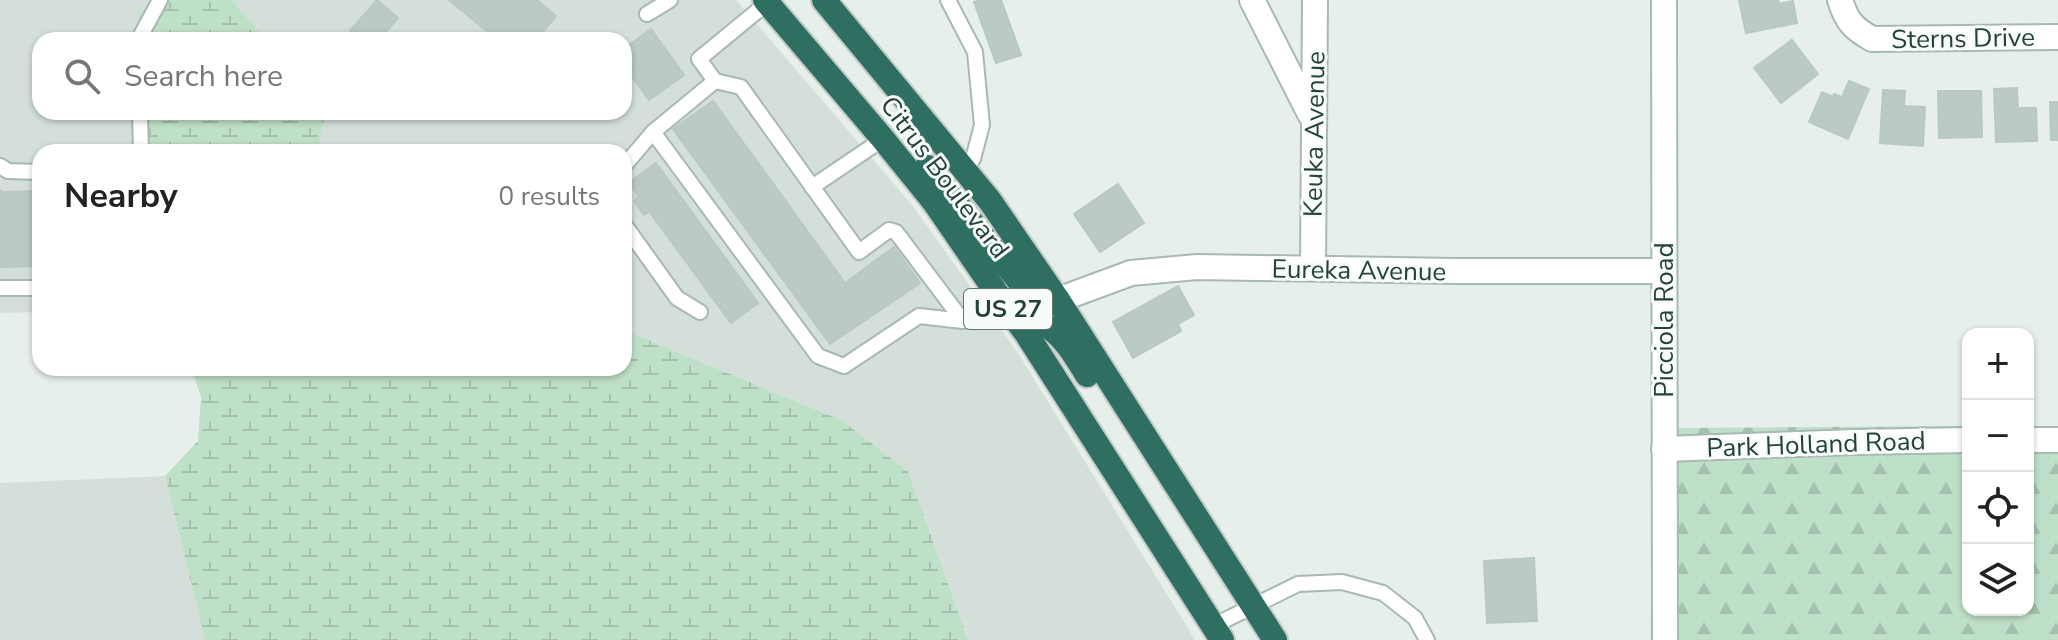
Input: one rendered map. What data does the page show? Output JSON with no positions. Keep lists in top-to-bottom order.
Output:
{
  "streets": {
    "highway": ["Citrus Boulevard", "US 27"],
    "street": [
      "Sterns Drive",
      "Keuka Avenue",
      "Eureka Avenue",
      "Picciola Road",
      "Park Holland Road"
    ]
  },
  "crossings": [
    ["Keuka Avenue", "Eureka Avenue"],
    ["Citrus Boulevard", "Eureka Avenue"],
    ["Eureka Avenue", "Picciola Road"],
    ["Picciola Road", "Park Holland Road"]
  ],
  "page": {
    "search": "Search here",
    "heading": ["Nearby", "0 results"],
    "map_buttons": ["+", "−"]
  }
}
